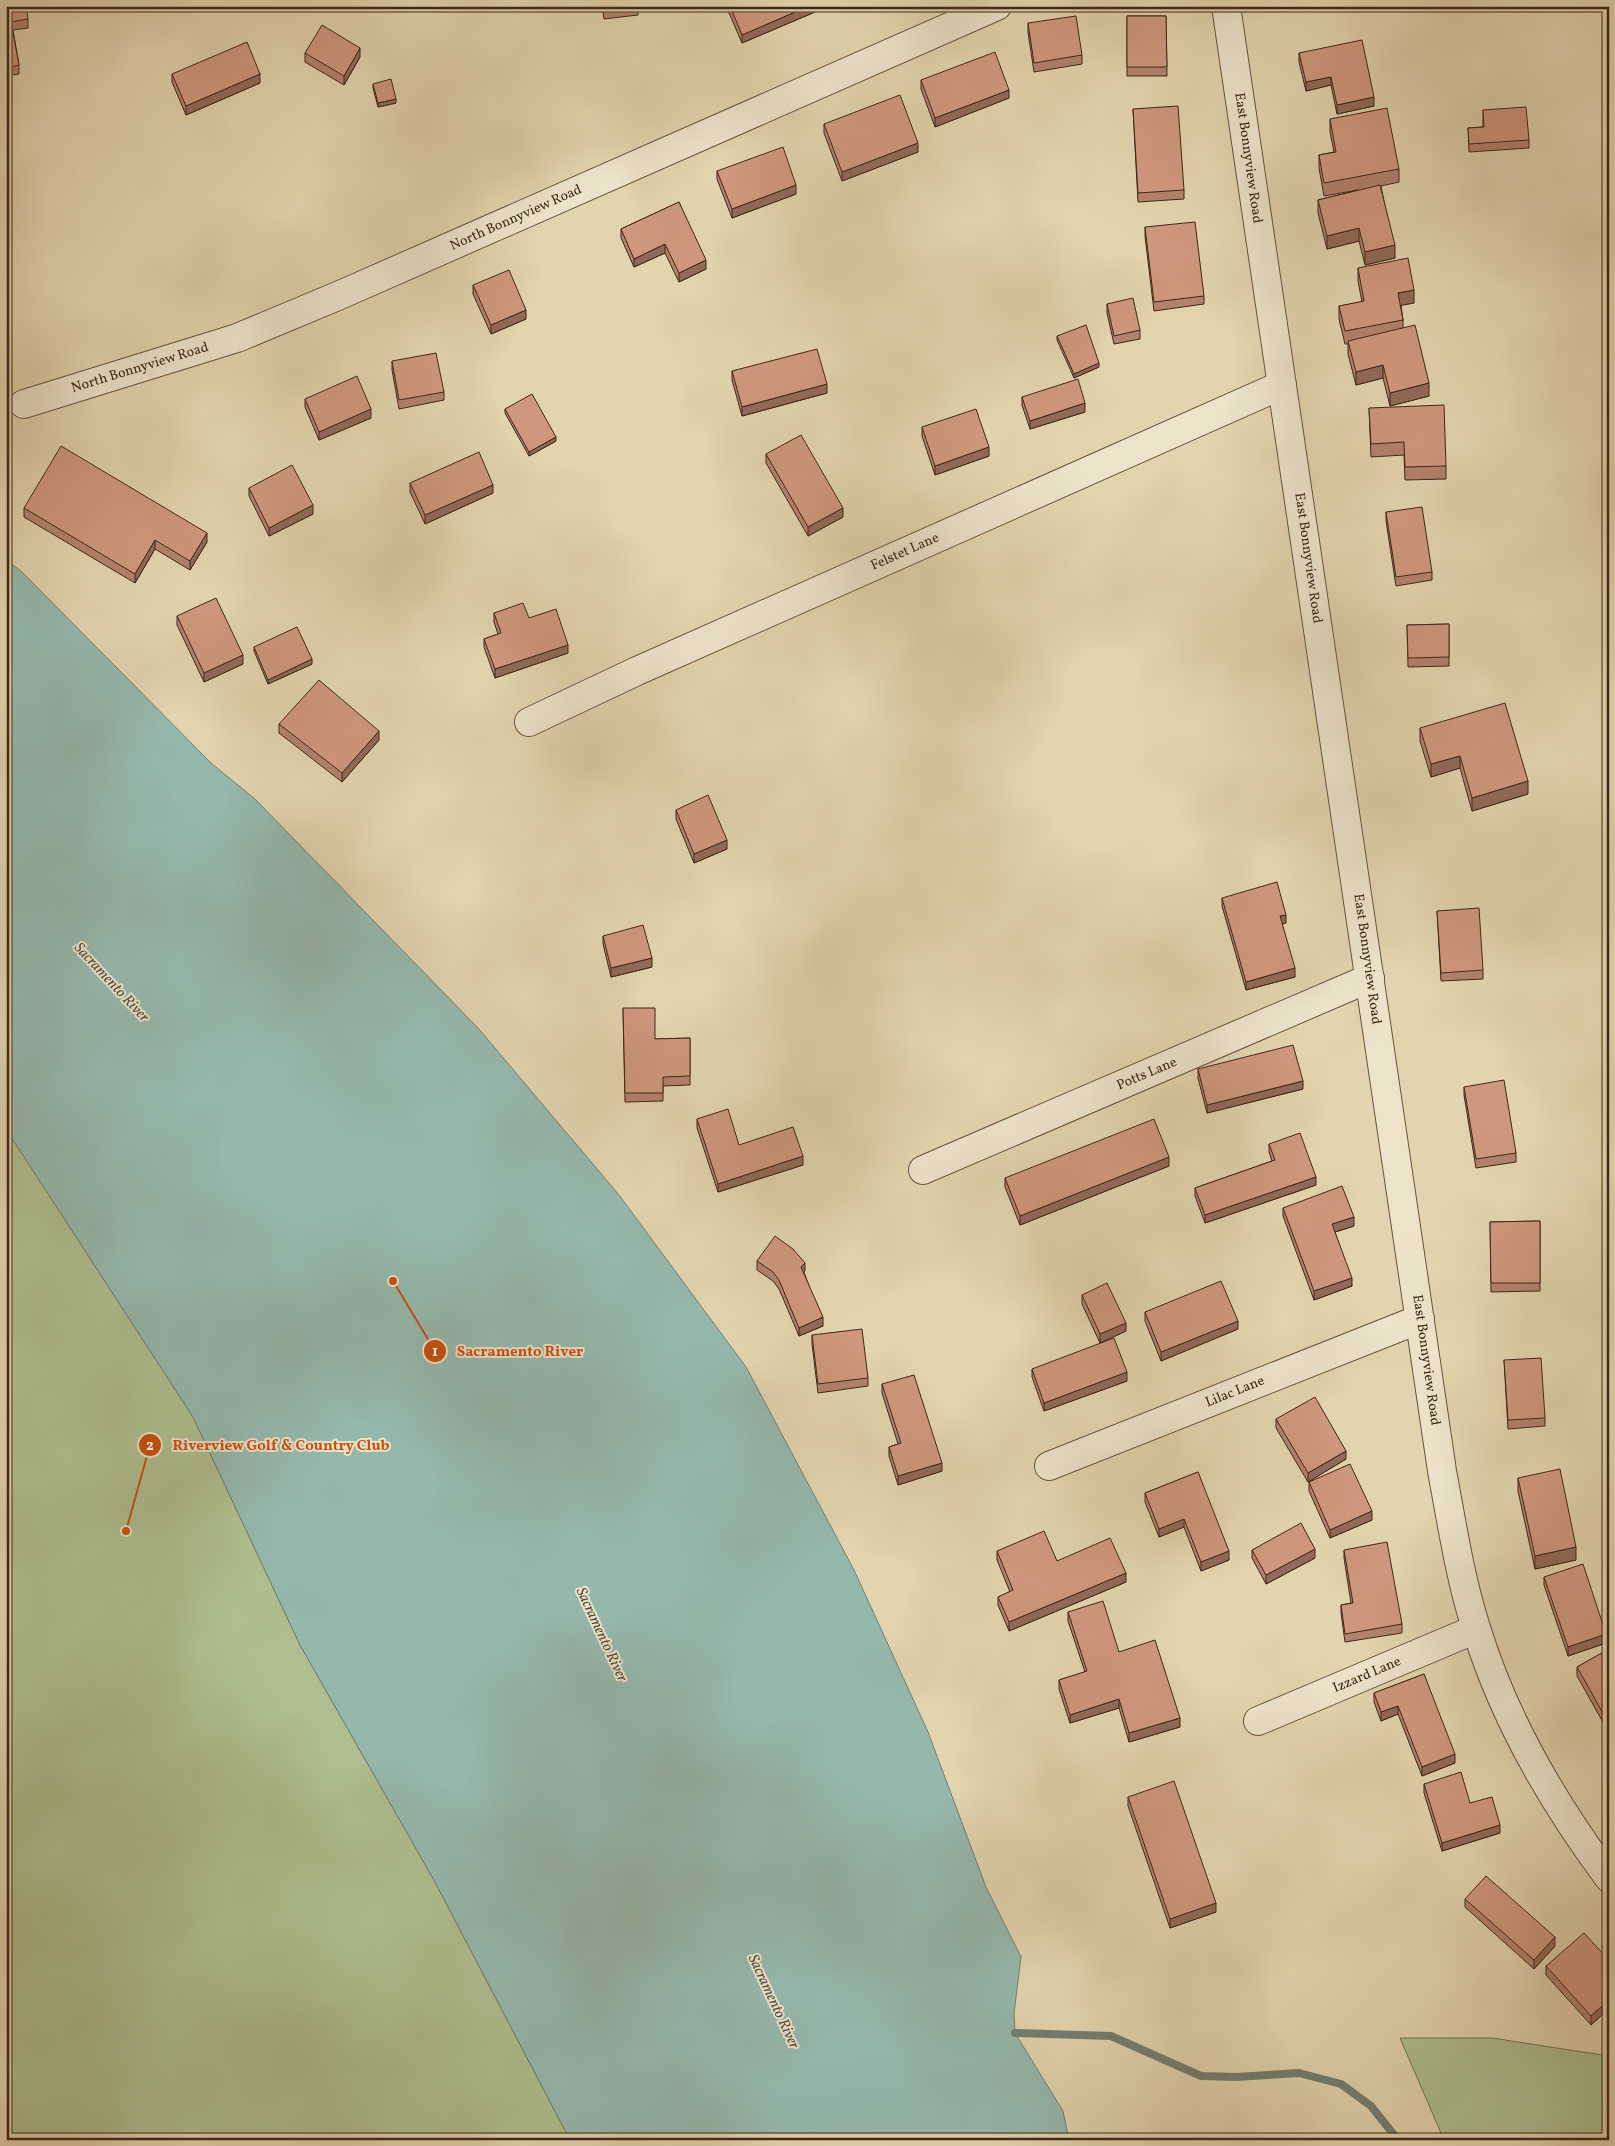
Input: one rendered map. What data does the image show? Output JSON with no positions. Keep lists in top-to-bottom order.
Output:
{
  "streets": {
    "street": [
      "East Bonnyview Road",
      "North Bonnyview Road",
      "Felstet Lane",
      "Potts Lane",
      "Lilac Lane",
      "Izzard Lane"
    ]
  },
  "crossings": [
    ["East Bonnyview Road", "Felstet Lane"],
    ["East Bonnyview Road", "Potts Lane"],
    ["East Bonnyview Road", "Lilac Lane"],
    ["East Bonnyview Road", "Izzard Lane"]
  ],
  "water": ["Sacramento River"],
  "places": ["Sacramento River", "Riverview Golf & Country Club"]
}
